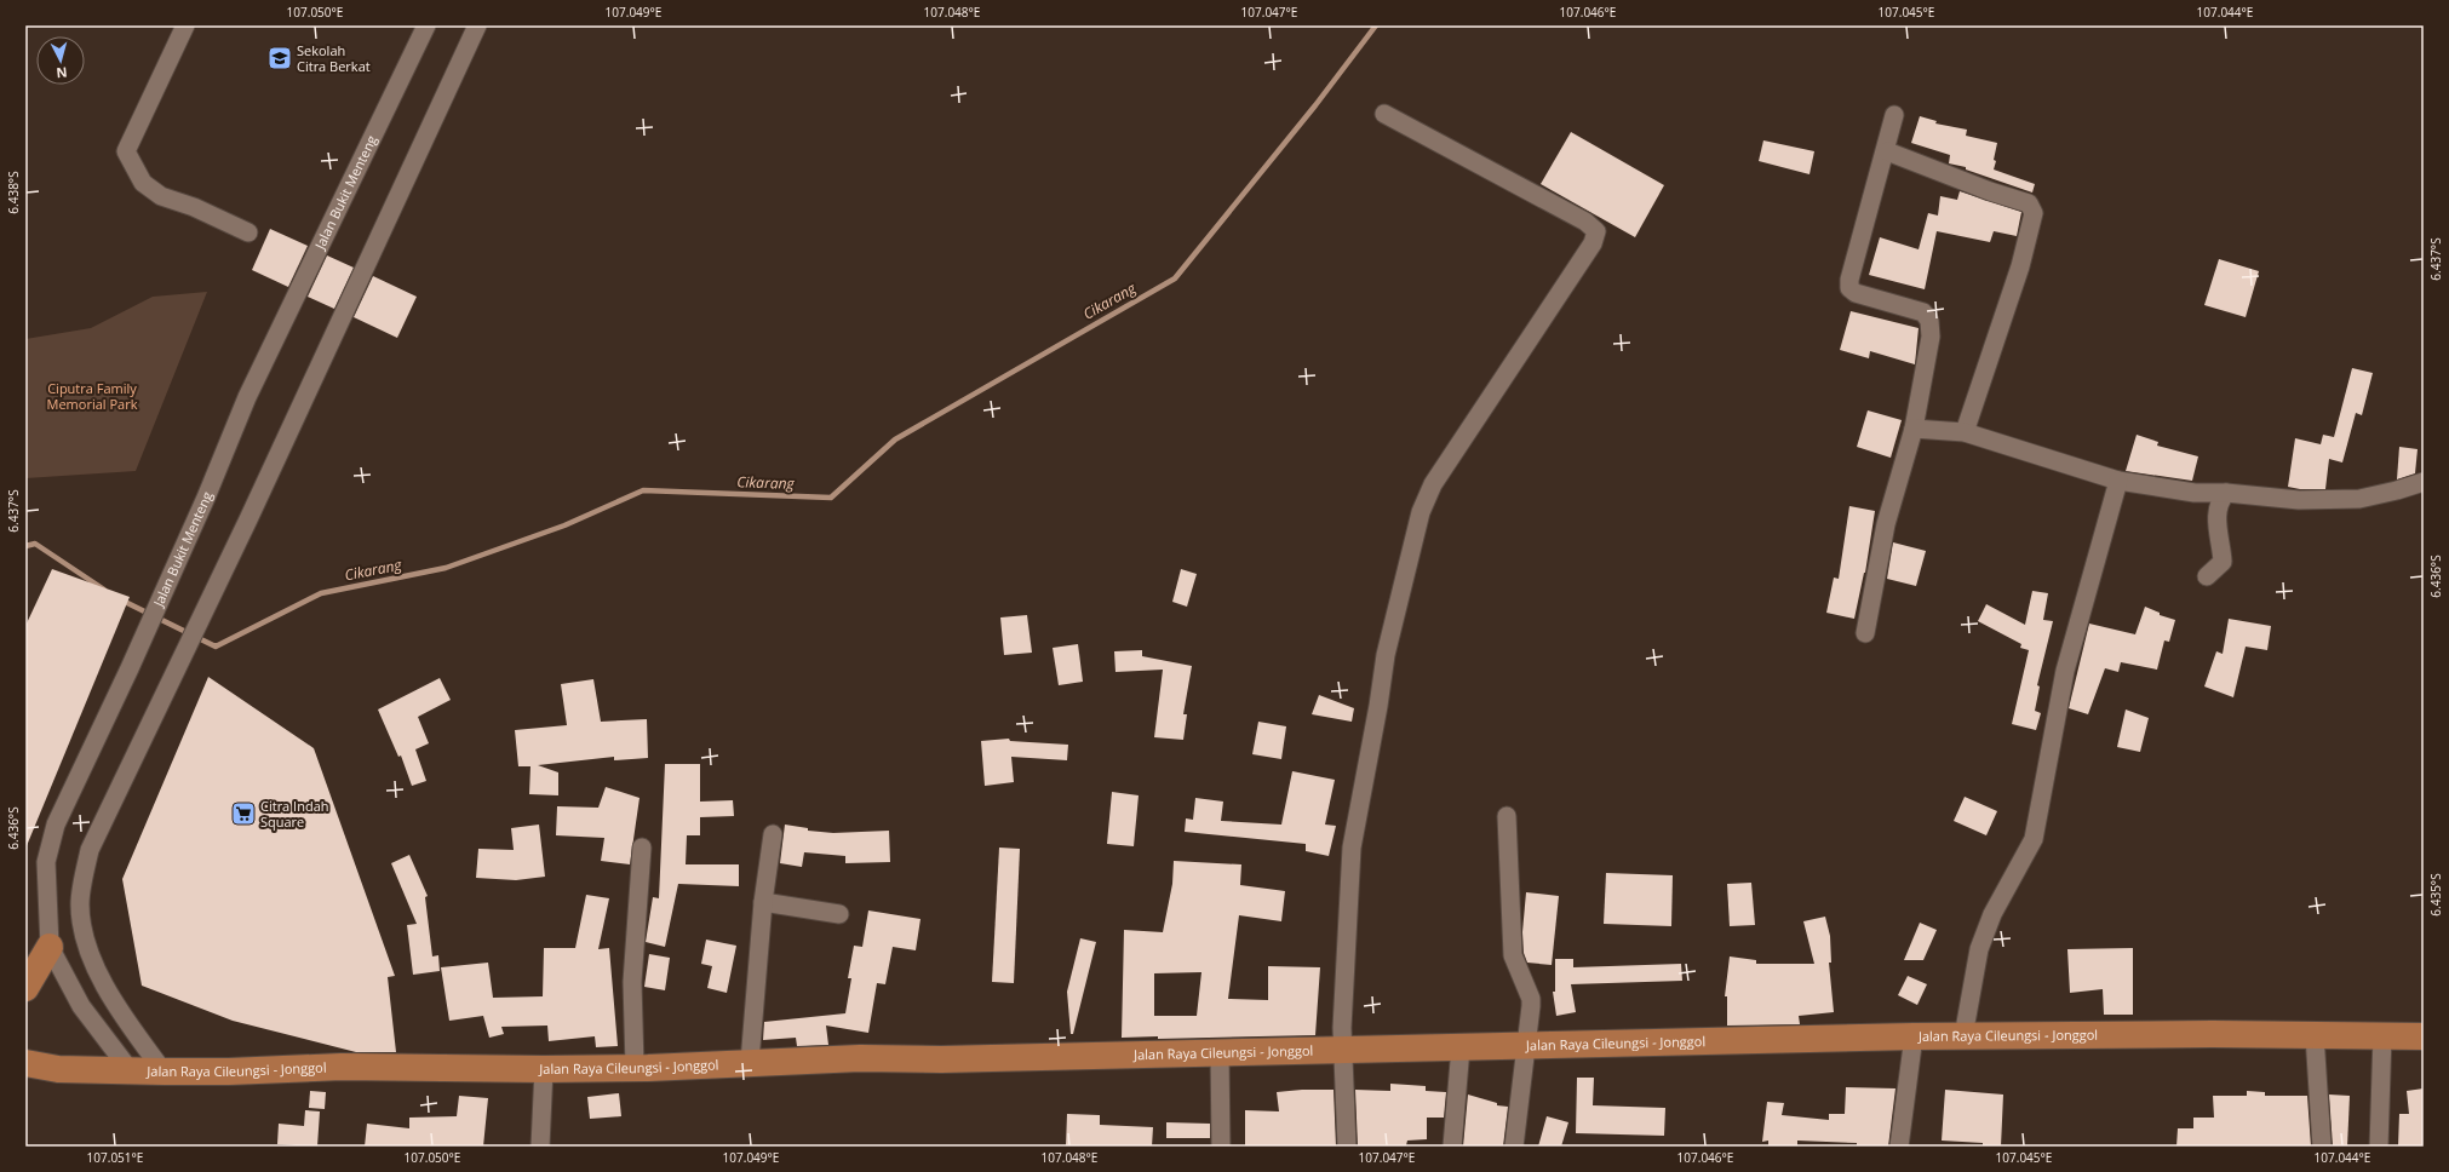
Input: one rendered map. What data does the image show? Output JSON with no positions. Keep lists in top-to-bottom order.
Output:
{
  "streets": {
    "main road": ["Jalan Raya Cileungsi - Jonggol"],
    "street": ["Jalan Bukit Menteng"]
  },
  "crossings": [
    ["Jalan Bukit Menteng", "Jalan Raya Cileungsi - Jonggol"]
  ],
  "water": ["Cikarang"],
  "parks": ["Ciputra Family Memorial Park"],
  "places": {
    "school or university": ["Sekolah Citra Berkat"],
    "supermarket": ["Citra Indah Square"]
  },
  "north": "bottom",
  "coordinates": [
    "107.050°E",
    "107.049°E",
    "107.048°E",
    "107.047°E",
    "107.046°E",
    "107.045°E",
    "107.044°E",
    "6.438°S",
    "6.437°S",
    "6.436°S",
    "6.435°S",
    "107.051°E"
  ]
}
